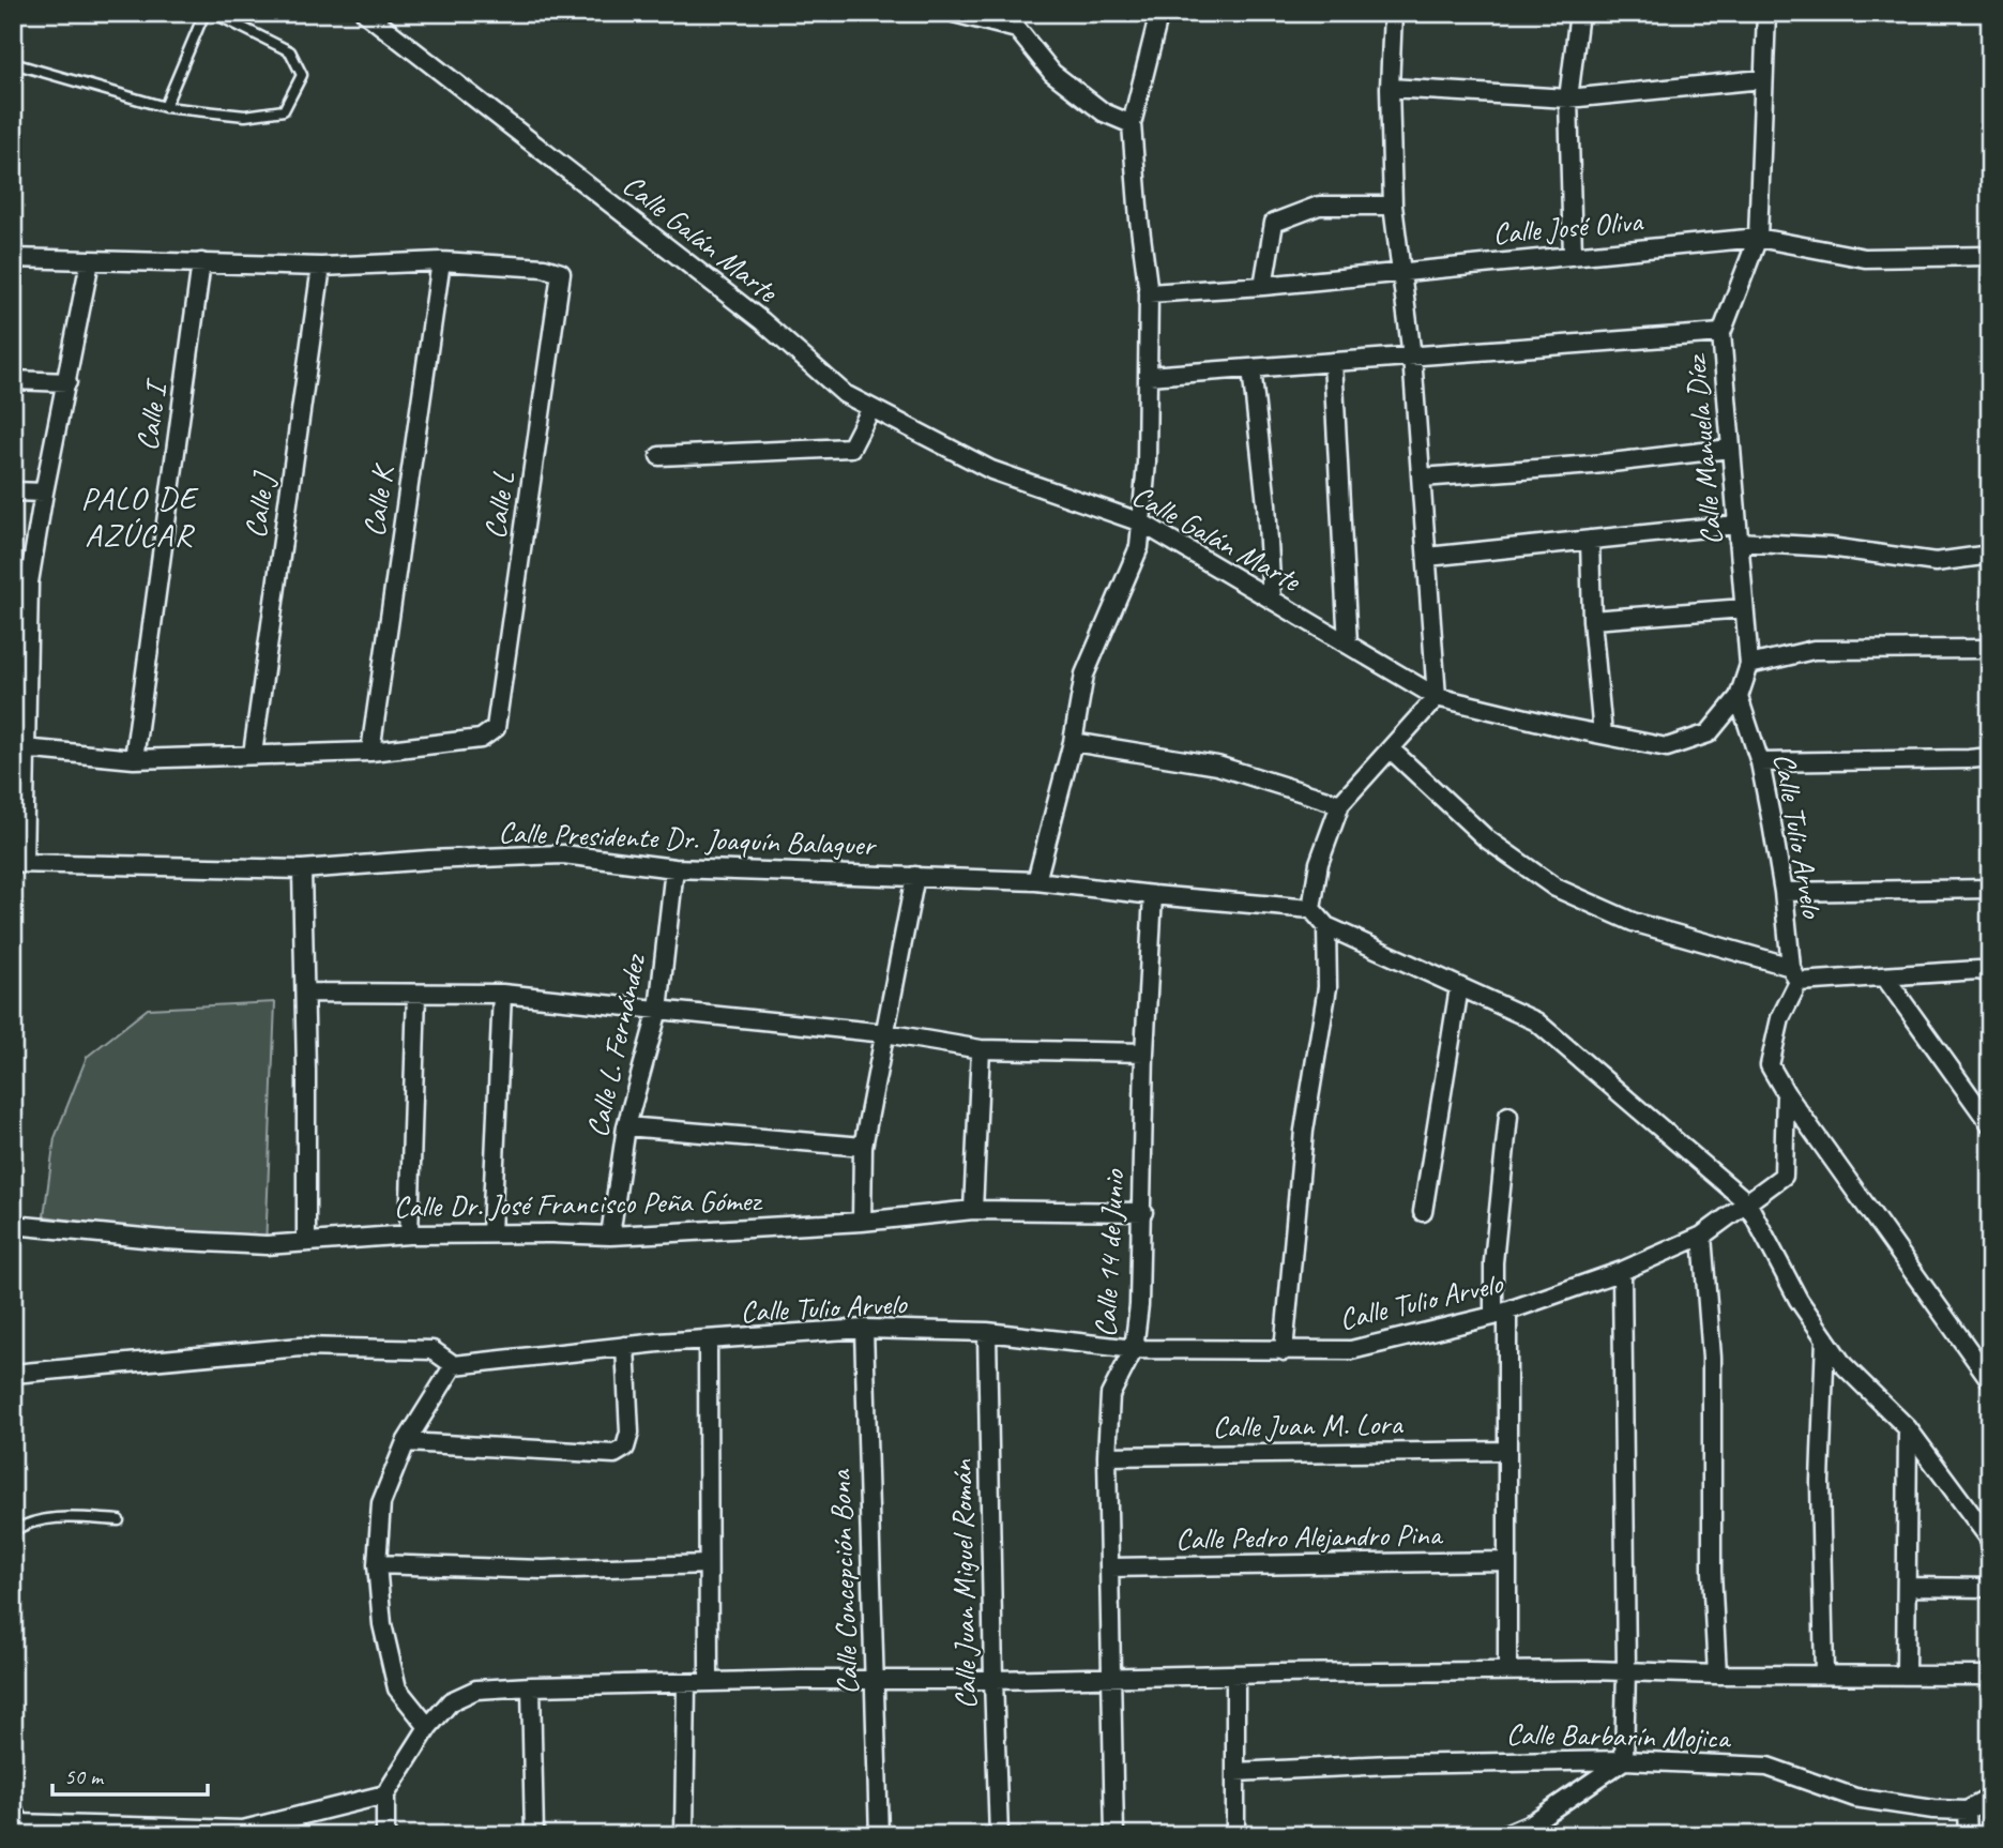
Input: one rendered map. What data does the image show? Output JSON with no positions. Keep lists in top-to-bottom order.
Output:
{
  "streets": {
    "street": [
      "Calle José Oliva",
      "Calle Galán Marte",
      "Calle I",
      "Calle Manuela Díez",
      "Calle K",
      "Calle L",
      "Calle J",
      "Calle Tulio Arvelo",
      "Calle Presidente Dr. Joaquín Balaguer",
      "Calle L. Fernández",
      "Calle Dr. José Francisco Peña Gómez",
      "Calle 14 de Junio",
      "Calle Juan M. Lora",
      "Calle Pedro Alejandro Pina",
      "Calle Concepción Bona",
      "Calle Juan Miguel Román",
      "Calle Barbarín Mojica"
    ]
  },
  "crossings": [
    ["Calle José Oliva", "Calle Manuela Díez"],
    ["Calle Galán Marte", "Calle Manuela Díez"],
    ["Calle Galán Marte", "Calle Tulio Arvelo"],
    ["Calle K", "Calle L"],
    ["Calle Tulio Arvelo", "Calle 14 de Junio"],
    ["Calle Tulio Arvelo", "Calle Concepción Bona"],
    ["Calle Tulio Arvelo", "Calle Juan Miguel Román"],
    ["Calle Presidente Dr. Joaquín Balaguer", "Calle L. Fernández"],
    ["Calle Presidente Dr. Joaquín Balaguer", "Calle 14 de Junio"],
    ["Calle L. Fernández", "Calle Dr. José Francisco Peña Gómez"],
    ["Calle Dr. José Francisco Peña Gómez", "Calle 14 de Junio"],
    ["Calle 14 de Junio", "Calle Juan M. Lora"],
    ["Calle 14 de Junio", "Calle Pedro Alejandro Pina"]
  ],
  "districts": ["PALO DE AZÚCAR"],
  "scale_bar": "50 m"
}
